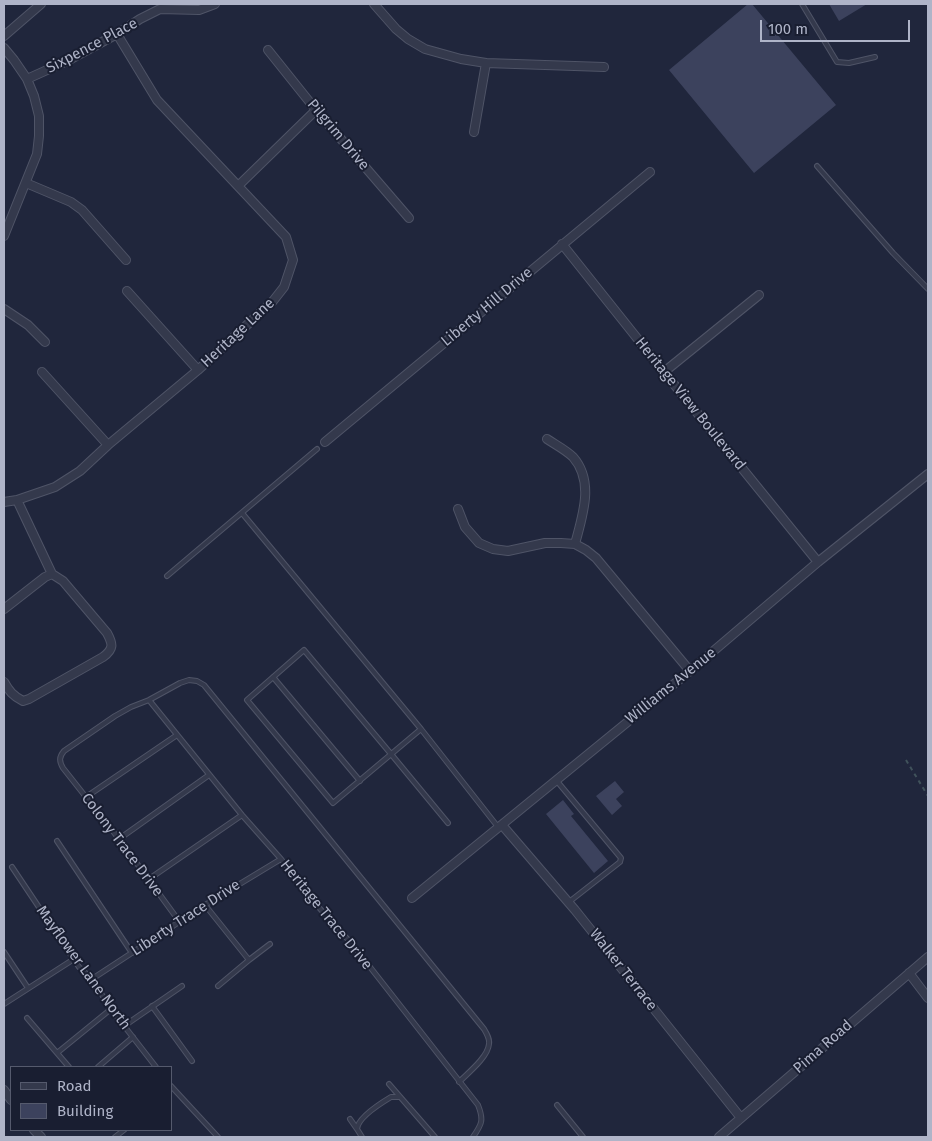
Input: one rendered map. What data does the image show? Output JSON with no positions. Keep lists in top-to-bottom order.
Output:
{
  "streets": {
    "street": [
      "Sixpence Place",
      "Pilgrim Drive",
      "Liberty Hill Drive",
      "Heritage Lane",
      "Heritage View Boulevard",
      "Williams Avenue",
      "Walker Terrace",
      "Pima Road"
    ],
    "lane": [
      "Colony Trace Drive",
      "Heritage Trace Drive",
      "Liberty Trace Drive",
      "Mayflower Lane North"
    ]
  },
  "crossings": [
    ["Sixpence Place", "Heritage Lane"],
    ["Liberty Hill Drive", "Heritage View Boulevard"],
    ["Heritage View Boulevard", "Williams Avenue"],
    ["Williams Avenue", "Walker Terrace"],
    ["Colony Trace Drive", "Heritage Trace Drive"],
    ["Colony Trace Drive", "Liberty Trace Drive"],
    ["Heritage Trace Drive", "Liberty Trace Drive"],
    ["Liberty Trace Drive", "Mayflower Lane North"],
    ["Walker Terrace", "Pima Road"]
  ],
  "legend": ["Road", "Building"],
  "scale_bar": "100 m"
}
